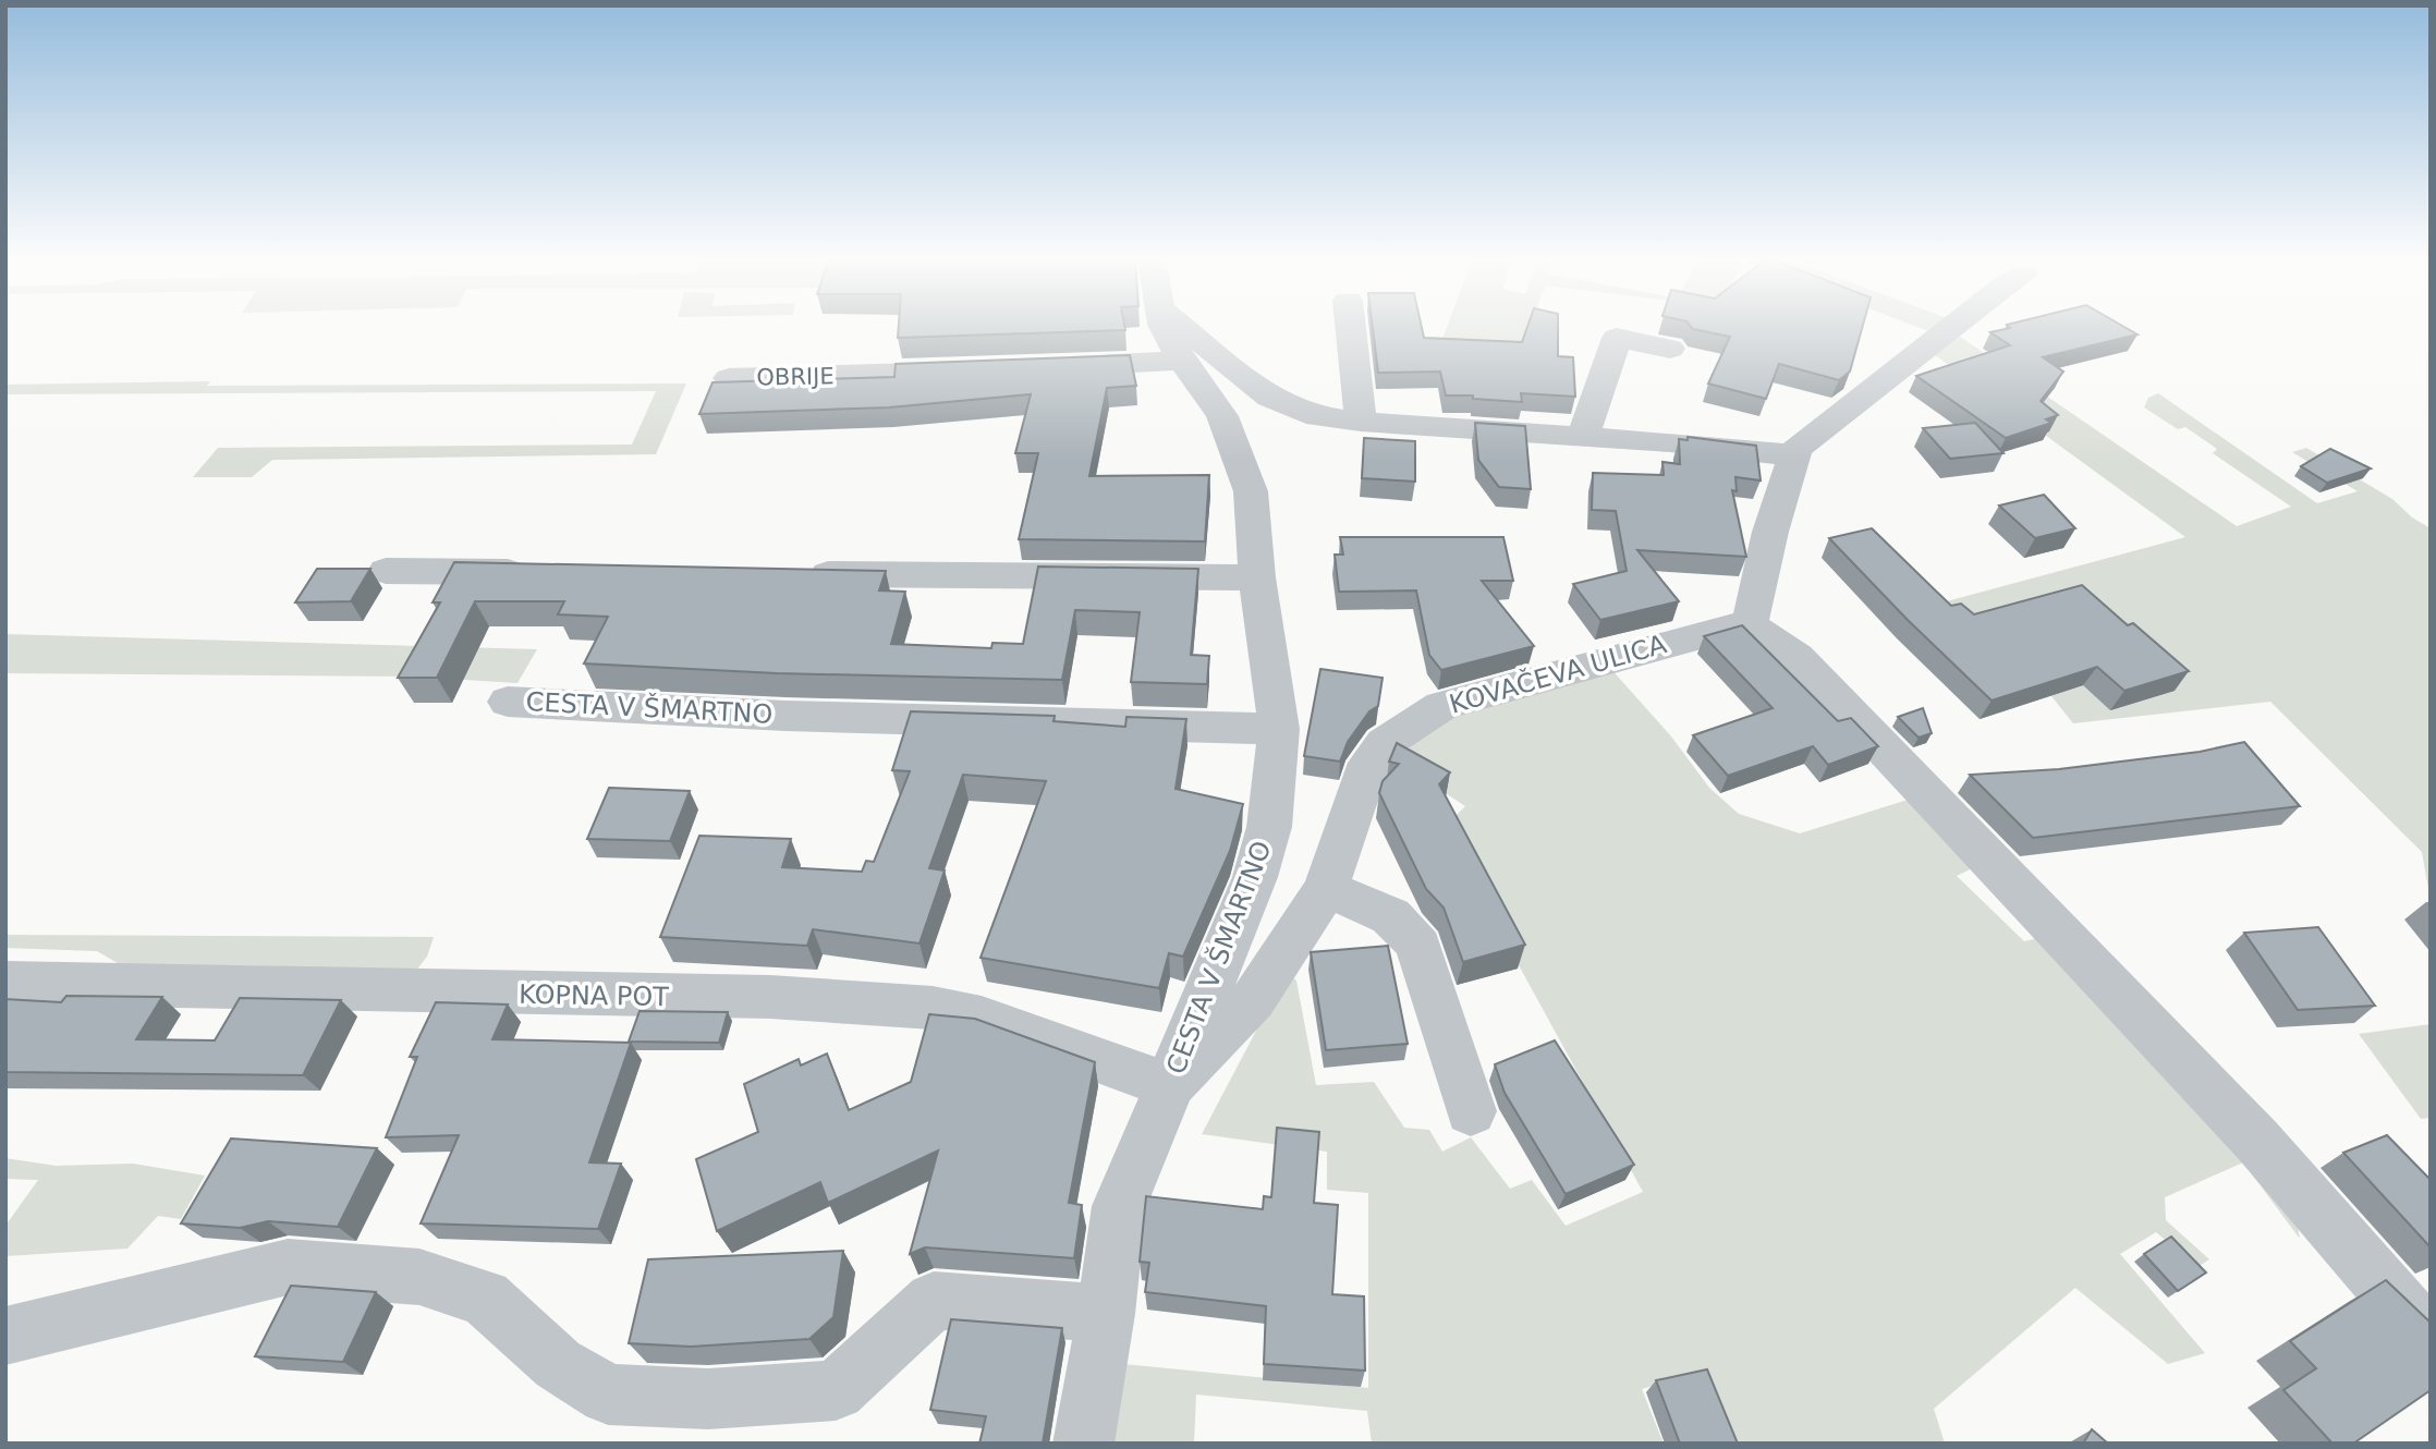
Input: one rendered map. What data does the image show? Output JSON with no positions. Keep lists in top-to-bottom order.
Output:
{
  "streets": {
    "street": [
      "OBRIJE",
      "KOVAČEVA ULICA",
      "CESTA V ŠMARTNO",
      "KOPNA POT"
    ]
  },
  "crossings": [
    ["KOVAČEVA ULICA", "CESTA V ŠMARTNO"],
    ["KOVAČEVA ULICA", "KOPNA POT"],
    ["CESTA V ŠMARTNO", "KOPNA POT"]
  ]
}
